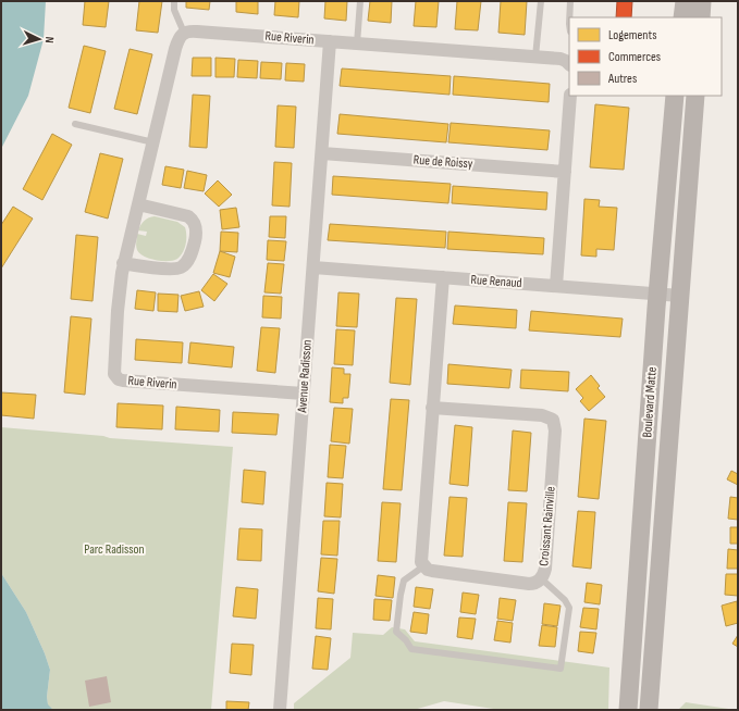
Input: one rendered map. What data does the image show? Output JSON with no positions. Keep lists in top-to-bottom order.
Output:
{
  "streets": {
    "main road": ["Boulevard Matte"],
    "street": [
      "Rue Riverin",
      "Rue de Roissy",
      "Rue Renaud",
      "Avenue Radisson",
      "Croissant Rainville"
    ]
  },
  "crossings": [
    ["Rue Riverin", "Avenue Radisson"],
    ["Rue de Roissy", "Avenue Radisson"],
    ["Rue Renaud", "Avenue Radisson"],
    ["Rue Renaud", "Boulevard Matte"]
  ],
  "parks": ["Parc Radisson"],
  "legend": ["Logements", "Commerces", "Autres"],
  "north": "right"
}
